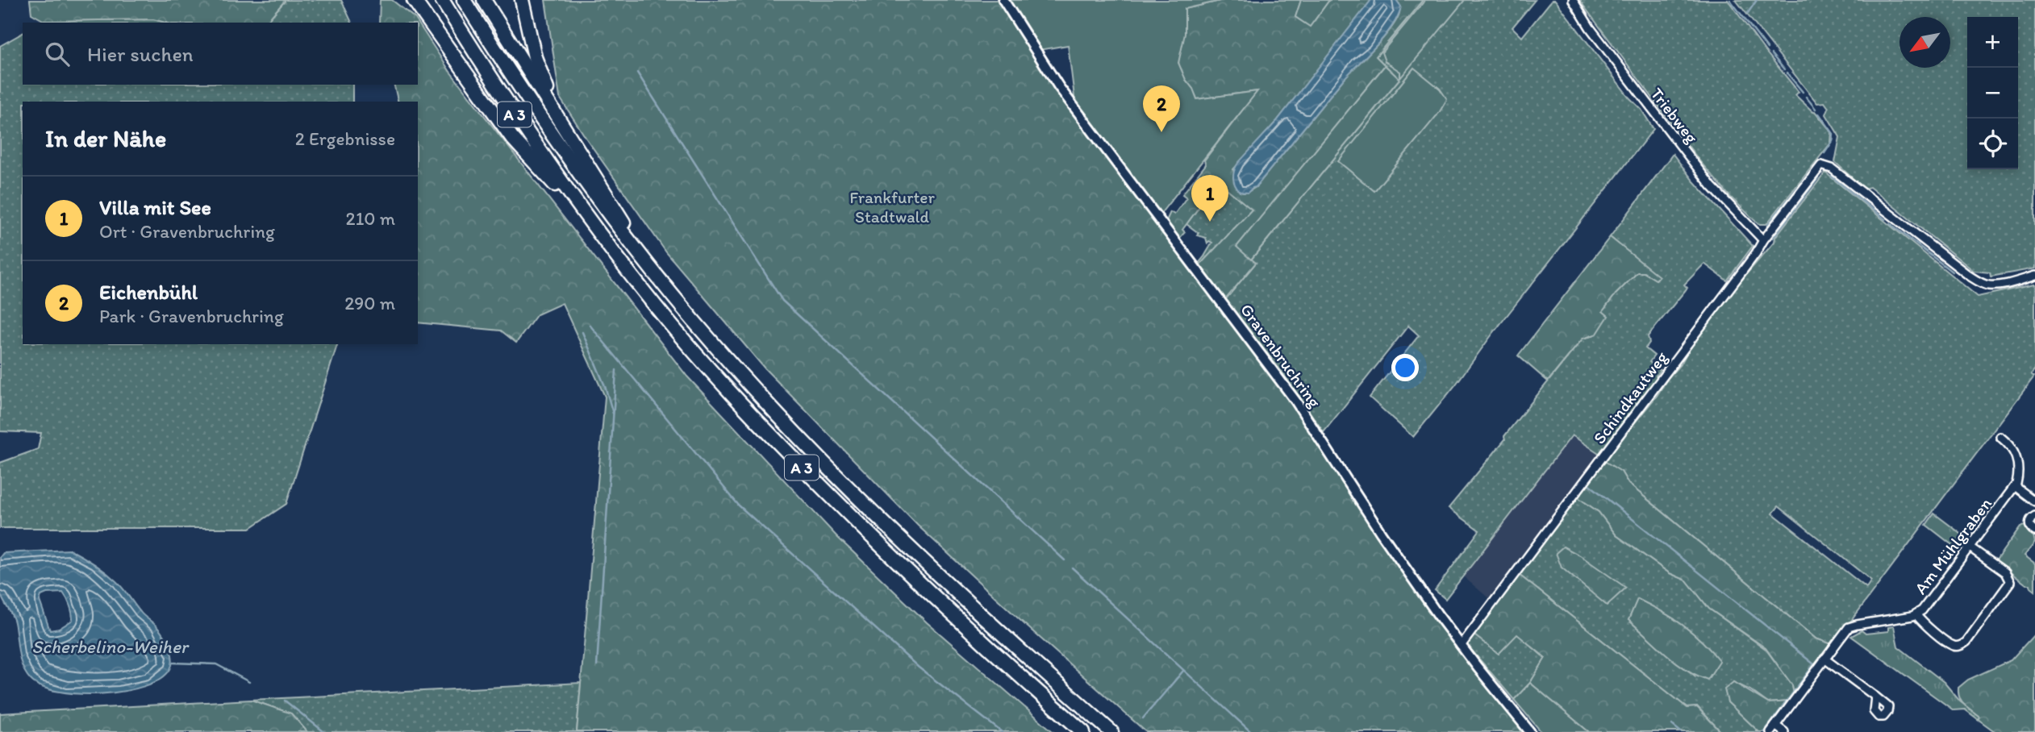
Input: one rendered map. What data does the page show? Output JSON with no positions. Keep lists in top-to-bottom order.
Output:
{
  "streets": {
    "highway": ["A 3"],
    "street": [
      "Triebweg",
      "Gravenbruchring",
      "Schindkautweg",
      "Am Mühlgraben"
    ]
  },
  "crossings": [
    ["Triebweg", "Schindkautweg"],
    ["Gravenbruchring", "Schindkautweg"]
  ],
  "water": ["Scherbelino-Weiher"],
  "parks": ["Frankfurter Stadtwald"],
  "north": "bottom left",
  "page": {
    "map_buttons": ["+", "−"],
    "search": "Hier suchen",
    "pins": ["2", "1"],
    "heading": ["In der Nähe", "2 Ergebnisse"],
    "list": [
      {
        "mark": "1",
        "name": "Villa mit See",
        "note": "Ort · Gravenbruchring",
        "value": "210 m"
      },
      {
        "mark": "2",
        "name": "Eichenbühl",
        "note": "Park · Gravenbruchring",
        "value": "290 m"
      }
    ]
  }
}
